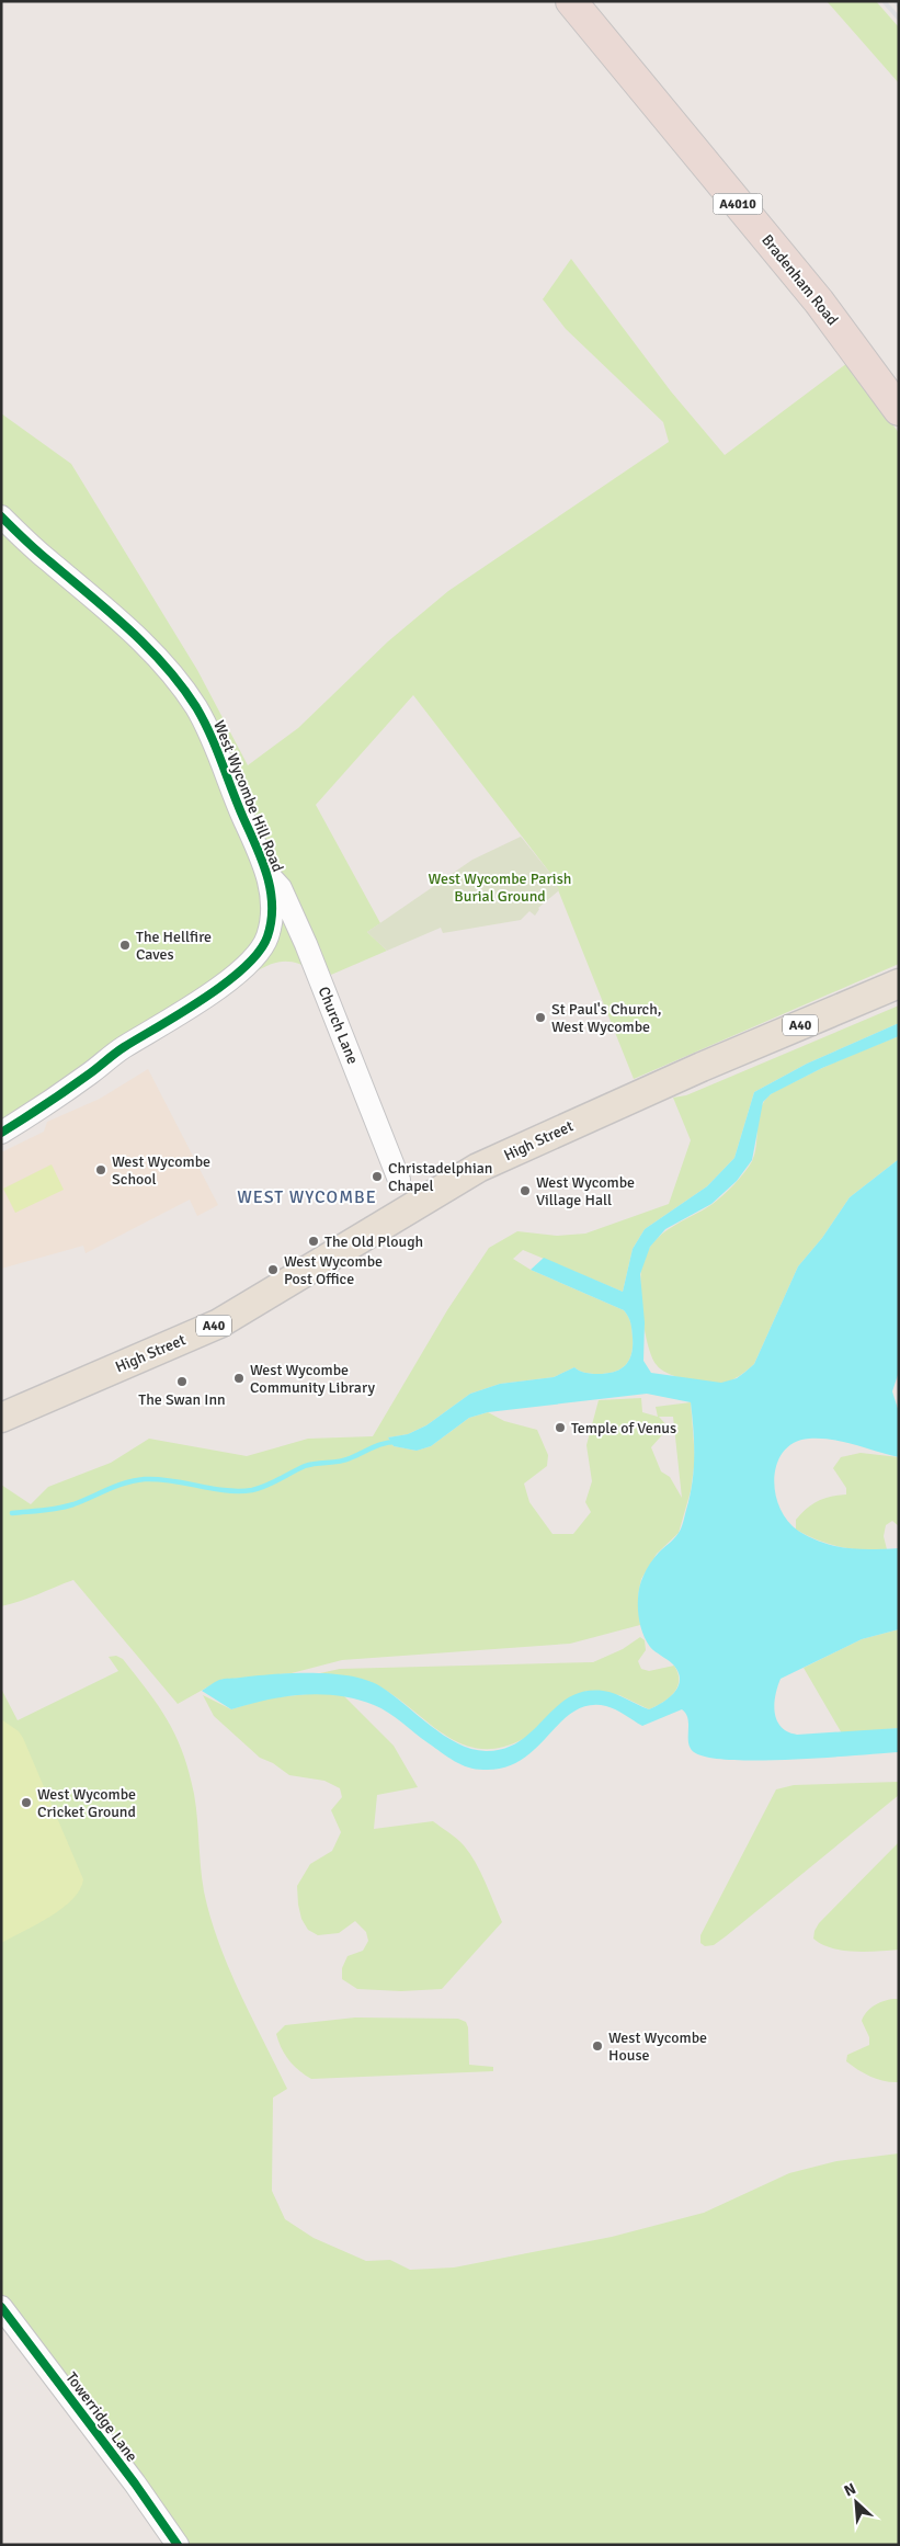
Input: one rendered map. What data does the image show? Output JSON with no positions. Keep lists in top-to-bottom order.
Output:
{
  "streets": {
    "highway": ["A4010", "Bradenham Road"],
    "main road": ["A40", "High Street"],
    "street": ["West Wycombe Hill Road", "Church Lane", "Towerridge Lane"]
  },
  "crossings": [
    ["West Wycombe Hill Road", "Church Lane"],
    ["Church Lane", "High Street"]
  ],
  "districts": ["WEST WYCOMBE"],
  "parks": ["West Wycombe Parish Burial Ground"],
  "places": [
    "The Hellfire Caves",
    "St Paul's Church, West Wycombe",
    "West Wycombe School",
    "Christadelphian Chapel",
    "West Wycombe Village Hall",
    "The Old Plough",
    "West Wycombe Post Office",
    "West Wycombe Community Library",
    "The Swan Inn",
    "Temple of Venus",
    "West Wycombe Cricket Ground",
    "West Wycombe House"
  ],
  "north": "top left"
}
